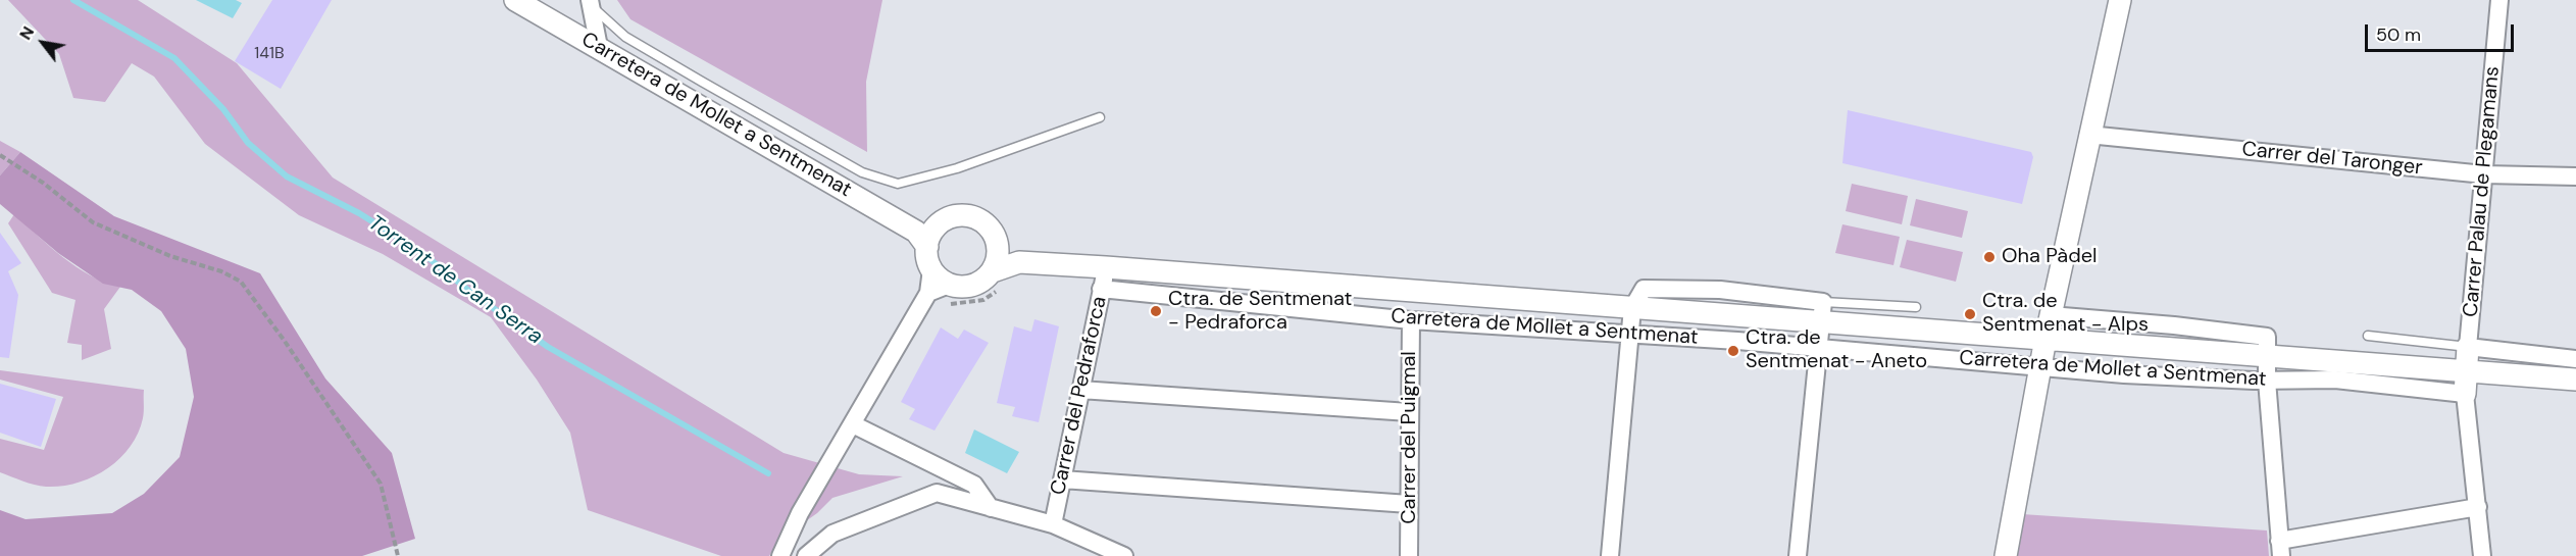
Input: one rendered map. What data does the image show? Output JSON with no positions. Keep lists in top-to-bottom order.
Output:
{
  "streets": {
    "street": [
      "Carretera de Mollet a Sentmenat",
      "Carrer del Taronger",
      "Carrer Palau de Plegamans",
      "Carrer del Pedraforca",
      "Carrer del Puigmal"
    ]
  },
  "crossings": [
    ["Carretera de Mollet a Sentmenat", "Carrer del Pedraforca"],
    ["Carretera de Mollet a Sentmenat", "Carrer del Puigmal"],
    ["Carrer del Taronger", "Carrer Palau de Plegamans"]
  ],
  "water": ["Torrent de Can Serra"],
  "places": [
    "Oha Pàdel",
    "Ctra. de Sentmenat - Pedraforca",
    "Ctra. de Sentmenat - Alps",
    "Ctra. de Sentmenat - Aneto"
  ],
  "house_numbers": ["141B"],
  "scale_bar": "50 m",
  "north": "top left"
}
